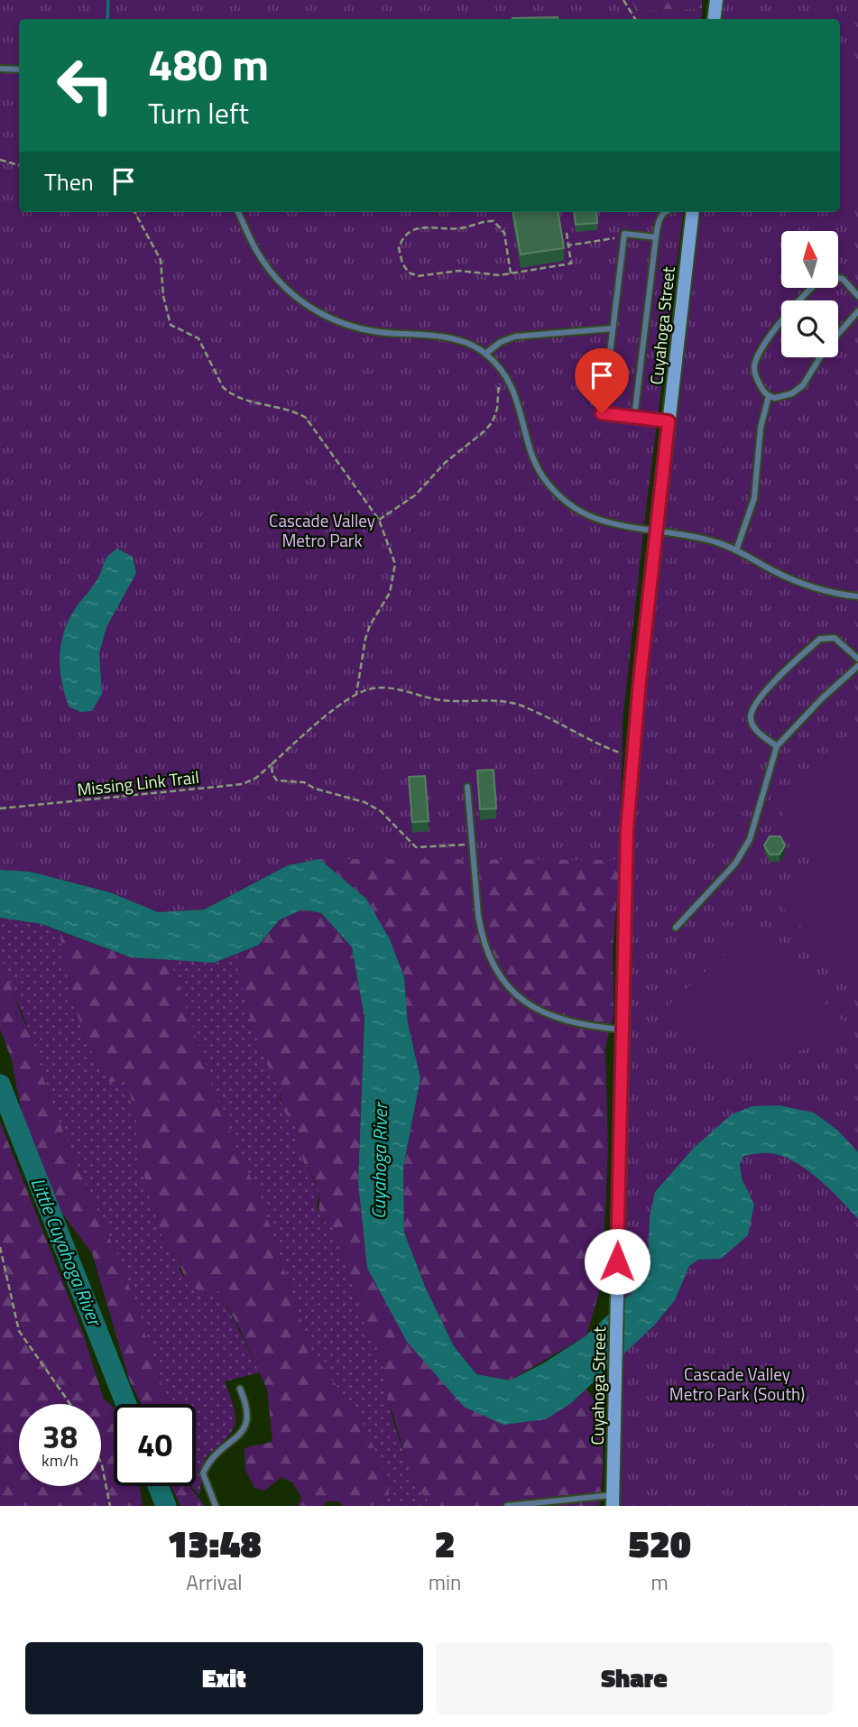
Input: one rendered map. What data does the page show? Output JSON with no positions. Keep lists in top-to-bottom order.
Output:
{
  "streets": {
    "street": ["Cuyahoga Street"],
    "path": ["Missing Link Trail"]
  },
  "water": ["Cuyahoga River", "Little Cuyahoga River"],
  "parks": ["Cascade Valley Metro Park", "Cascade Valley Metro Park (South)"],
  "north": "top",
  "page": {
    "turn": ["480 m", "Turn left"],
    "then": "Then",
    "speed": "38 km/h",
    "limit": "40",
    "eta": [
      "13:48",
      "Arrival",
      "2",
      "min",
      "520",
      "m"
    ],
    "buttons": ["Exit", "Share"]
  }
}
